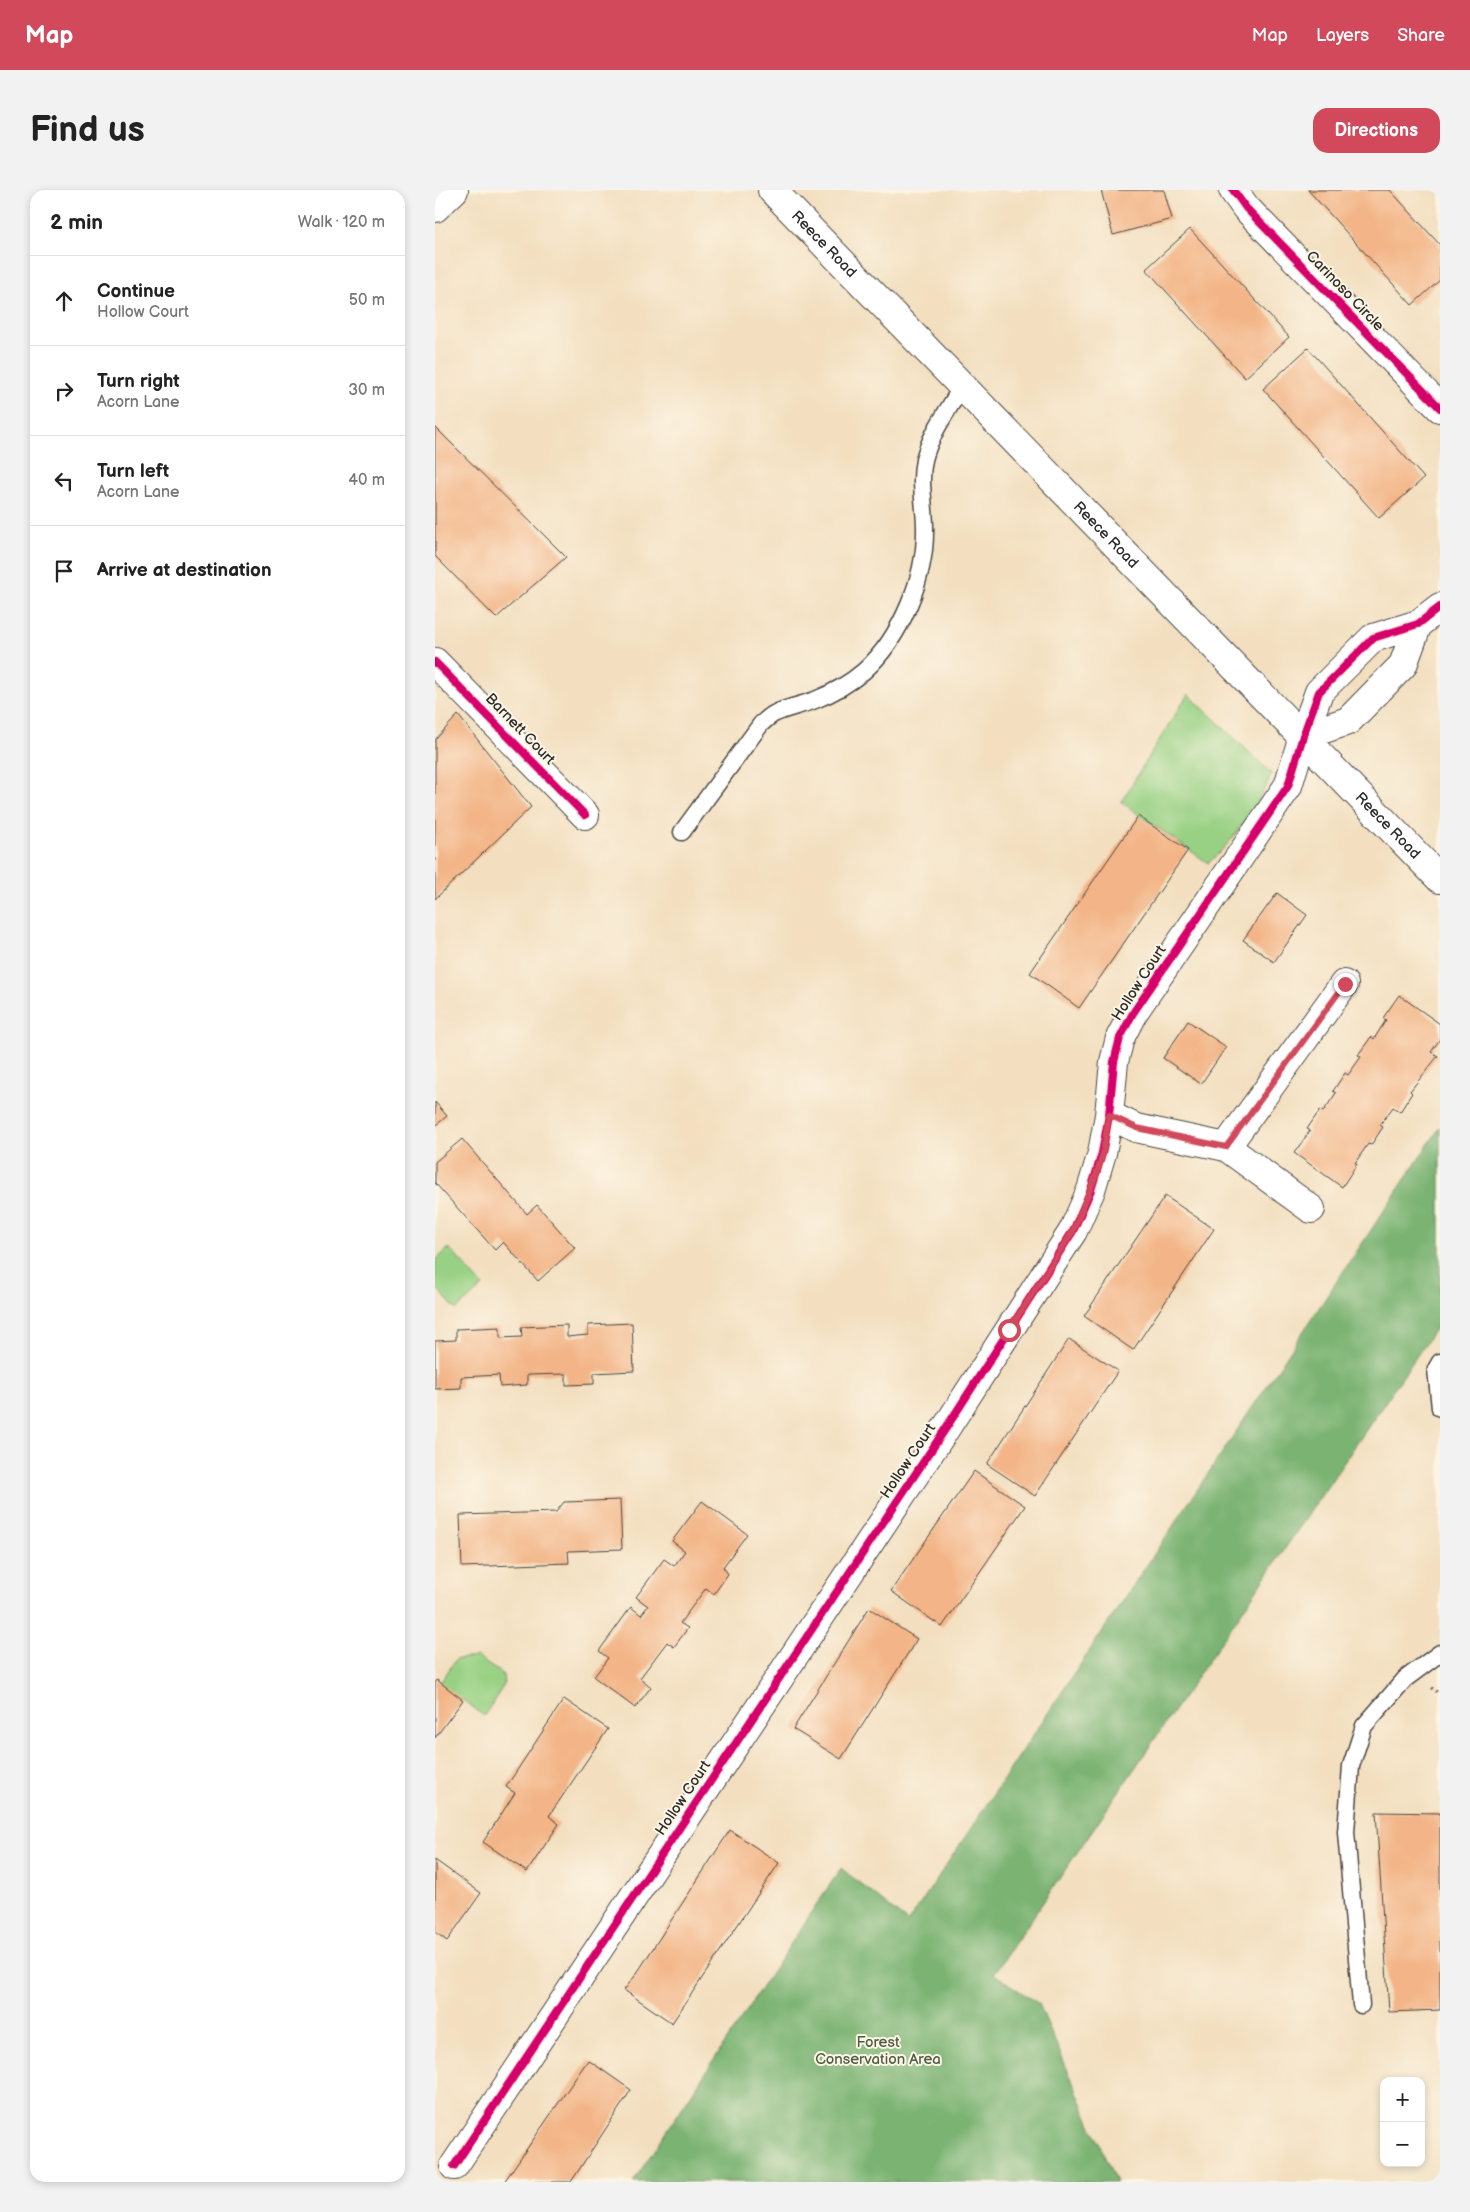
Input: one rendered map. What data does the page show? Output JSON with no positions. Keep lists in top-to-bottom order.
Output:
{
  "streets": {
    "street": [
      "Reece Road",
      "Carinoso Circle",
      "Barnett Court",
      "Hollow Court"
    ]
  },
  "crossings": [
    ["Reece Road", "Hollow Court"]
  ],
  "parks": ["Forest Conservation Area"],
  "page": {
    "header": "Map",
    "nav": ["Map", "Layers", "Share"],
    "buttons": "Directions",
    "title": "Find us",
    "heading": ["2 min", "Walk · 120 m"],
    "list": [
      ["Continue", "Hollow Court", "50 m"],
      ["Turn right", "Acorn Lane", "30 m"],
      ["Turn left", "Acorn Lane", "40 m"],
      "Arrive at destination"
    ],
    "map_buttons": ["+", "−"]
  }
}
